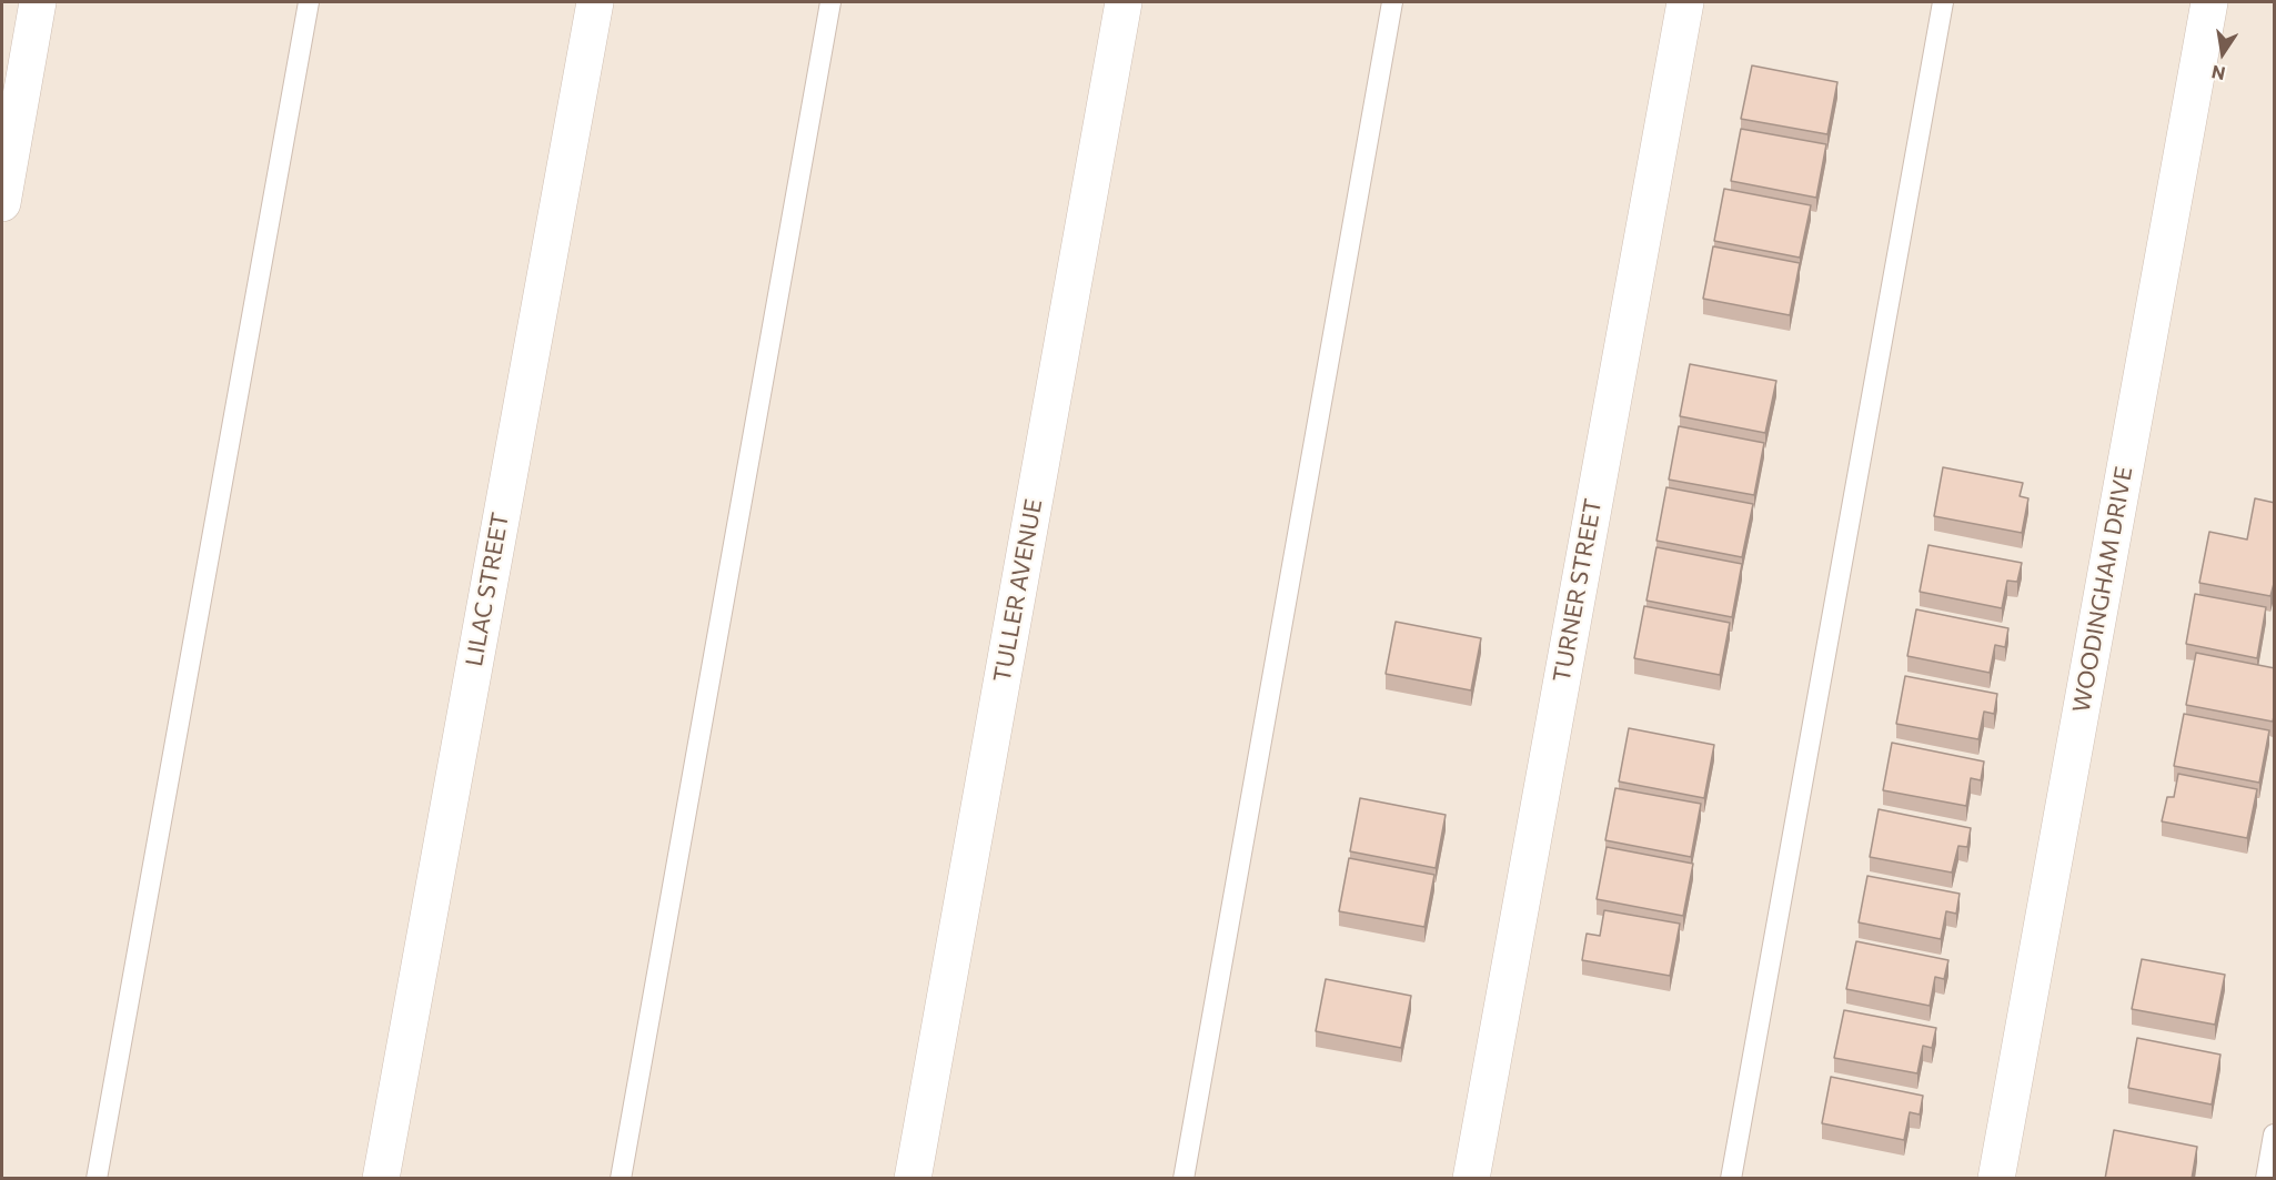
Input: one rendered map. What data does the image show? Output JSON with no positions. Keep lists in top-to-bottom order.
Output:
{
  "streets": {
    "street": [
      "LILAC STREET",
      "WOODINGHAM DRIVE",
      "TULLER AVENUE",
      "TURNER STREET"
    ]
  },
  "north": "bottom"
}
